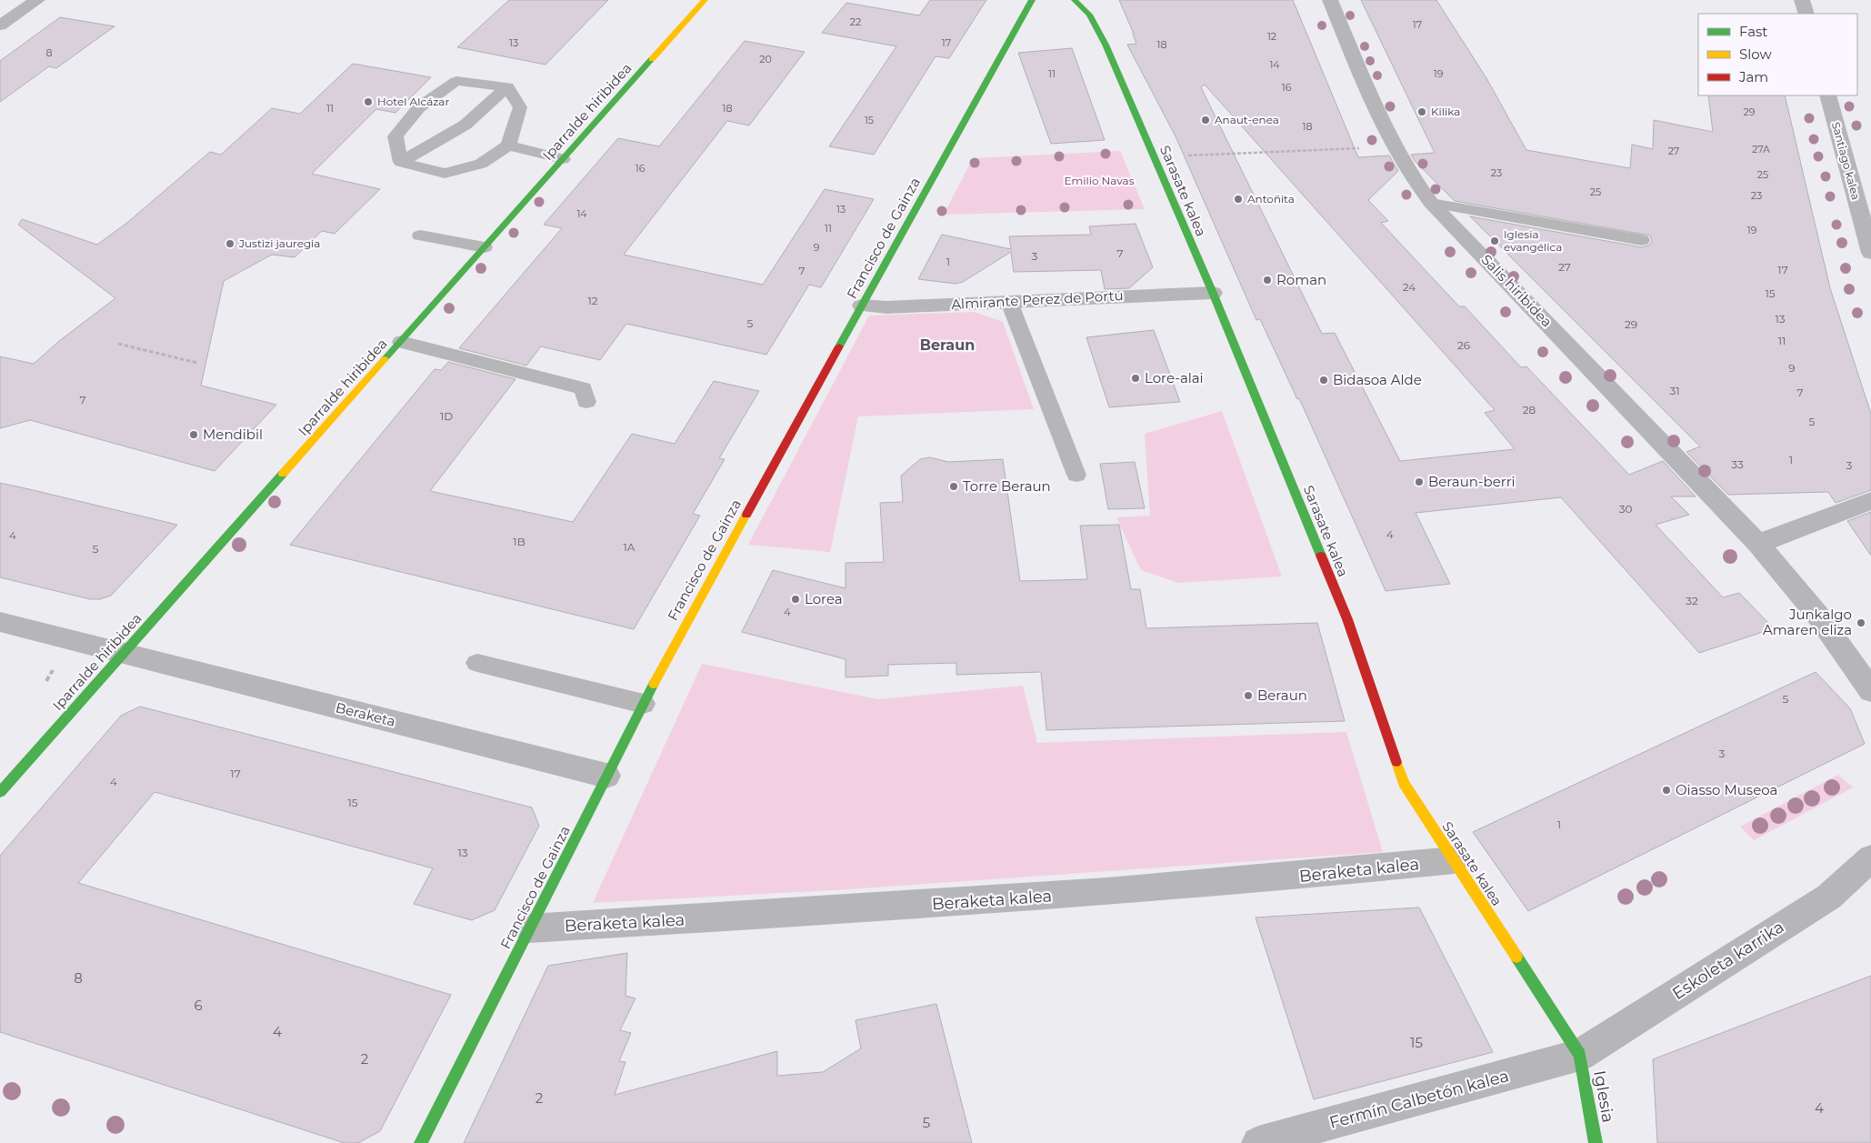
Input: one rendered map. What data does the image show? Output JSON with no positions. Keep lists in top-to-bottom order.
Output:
{
  "streets": {
    "street": [
      "Iparralde hiribidea",
      "Santiago kalea",
      "Sarasate kalea",
      "Francisco de Gainza",
      "Salis hiribidea",
      "Almirante Perez de Portu",
      "Beraketa",
      "Beraketa kalea",
      "Eskoleta karrika",
      "Iglesia",
      "Fermín Calbetón kalea"
    ]
  },
  "crossings": [
    ["Iparralde hiribidea", "Beraketa"],
    ["Sarasate kalea", "Almirante Perez de Portu"],
    ["Sarasate kalea", "Beraketa kalea"],
    ["Sarasate kalea", "Eskoleta karrika"],
    ["Sarasate kalea", "Iglesia"],
    ["Sarasate kalea", "Fermín Calbetón kalea"],
    ["Francisco de Gainza", "Almirante Perez de Portu"],
    ["Francisco de Gainza", "Beraketa"],
    ["Francisco de Gainza", "Beraketa kalea"],
    ["Eskoleta karrika", "Iglesia"],
    ["Eskoleta karrika", "Fermín Calbetón kalea"],
    ["Iglesia", "Fermín Calbetón kalea"]
  ],
  "districts": ["Beraun"],
  "parks": ["Emilio Navas"],
  "places": [
    "Hotel Alcázar",
    "Kilika",
    "Anaut-enea",
    "Antoñita",
    "Iglesia evangélica",
    "Justizi jauregia",
    "Roman",
    "Lore-alai",
    "Bidasoa Alde",
    "Mendibil",
    "Beraun-berri",
    "Torre Beraun",
    "Lorea",
    "Junkalgo Amaren eliza",
    "Beraun",
    "Oiasso Museoa"
  ],
  "house_numbers": [
    "22",
    "17",
    "12",
    "13",
    "17",
    "18",
    "8",
    "20",
    "14",
    "11",
    "19",
    "16",
    "11",
    "18",
    "29",
    "15",
    "18",
    "27A",
    "27",
    "16",
    "23",
    "25",
    "25",
    "23",
    "13",
    "14",
    "11",
    "19",
    "9",
    "7",
    "3",
    "1",
    "27",
    "17",
    "7",
    "24",
    "15",
    "12",
    "13",
    "5",
    "29",
    "11",
    "26",
    "9",
    "31",
    "7",
    "7",
    "28",
    "1D",
    "5",
    "1",
    "33",
    "3",
    "30",
    "4",
    "4",
    "1B",
    "1A",
    "5",
    "32",
    "4",
    "5",
    "3",
    "17",
    "4",
    "15",
    "1",
    "13",
    "8",
    "6",
    "4",
    "15",
    "2",
    "2",
    "4",
    "5"
  ],
  "legend": ["Fast", "Slow", "Jam"]
}
